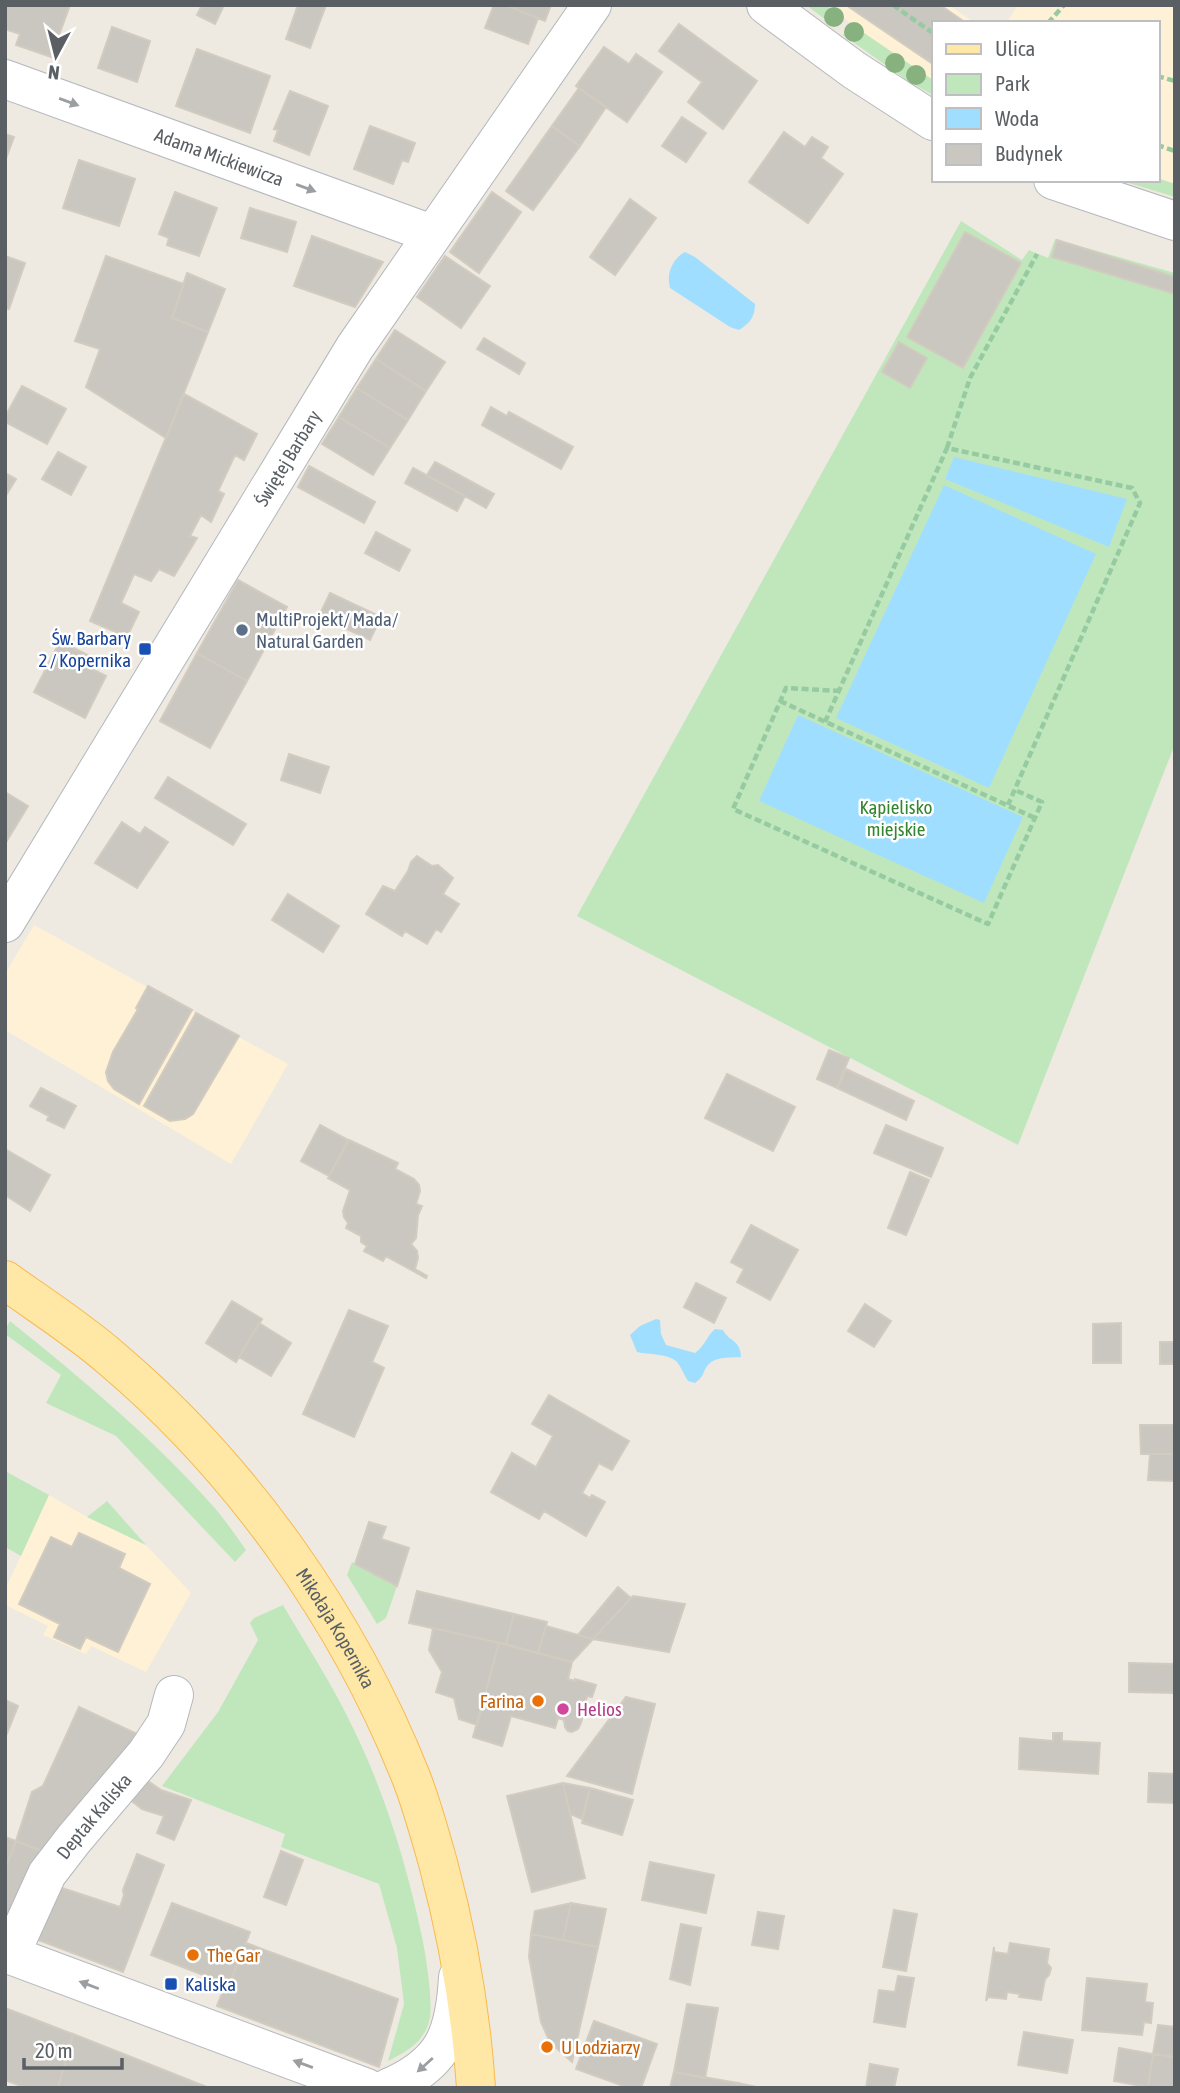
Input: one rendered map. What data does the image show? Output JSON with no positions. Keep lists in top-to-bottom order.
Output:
{
  "streets": {
    "main road": ["Mikołaja Kopernika"],
    "street": ["Adama Mickiewicza", "Świętej Barbary", "Deptak Kaliska"]
  },
  "crossings": [
    ["Adama Mickiewicza", "Świętej Barbary"]
  ],
  "one_way": ["Adama Mickiewicza"],
  "parks": ["Kąpielisko miejskie"],
  "places": {
    "other": [
      "MultiProjekt/ Mada/ Natural Garden",
      "Farina",
      "Helios",
      "The Gar",
      "U Lodziarzy"
    ],
    "transit": ["Św. Barbary 2 / Kopernika", "Kaliska"]
  },
  "legend": [
    "Ulica",
    "Park",
    "Woda",
    "Budynek"
  ],
  "scale_bar": "20 m",
  "north": "bottom"
}
